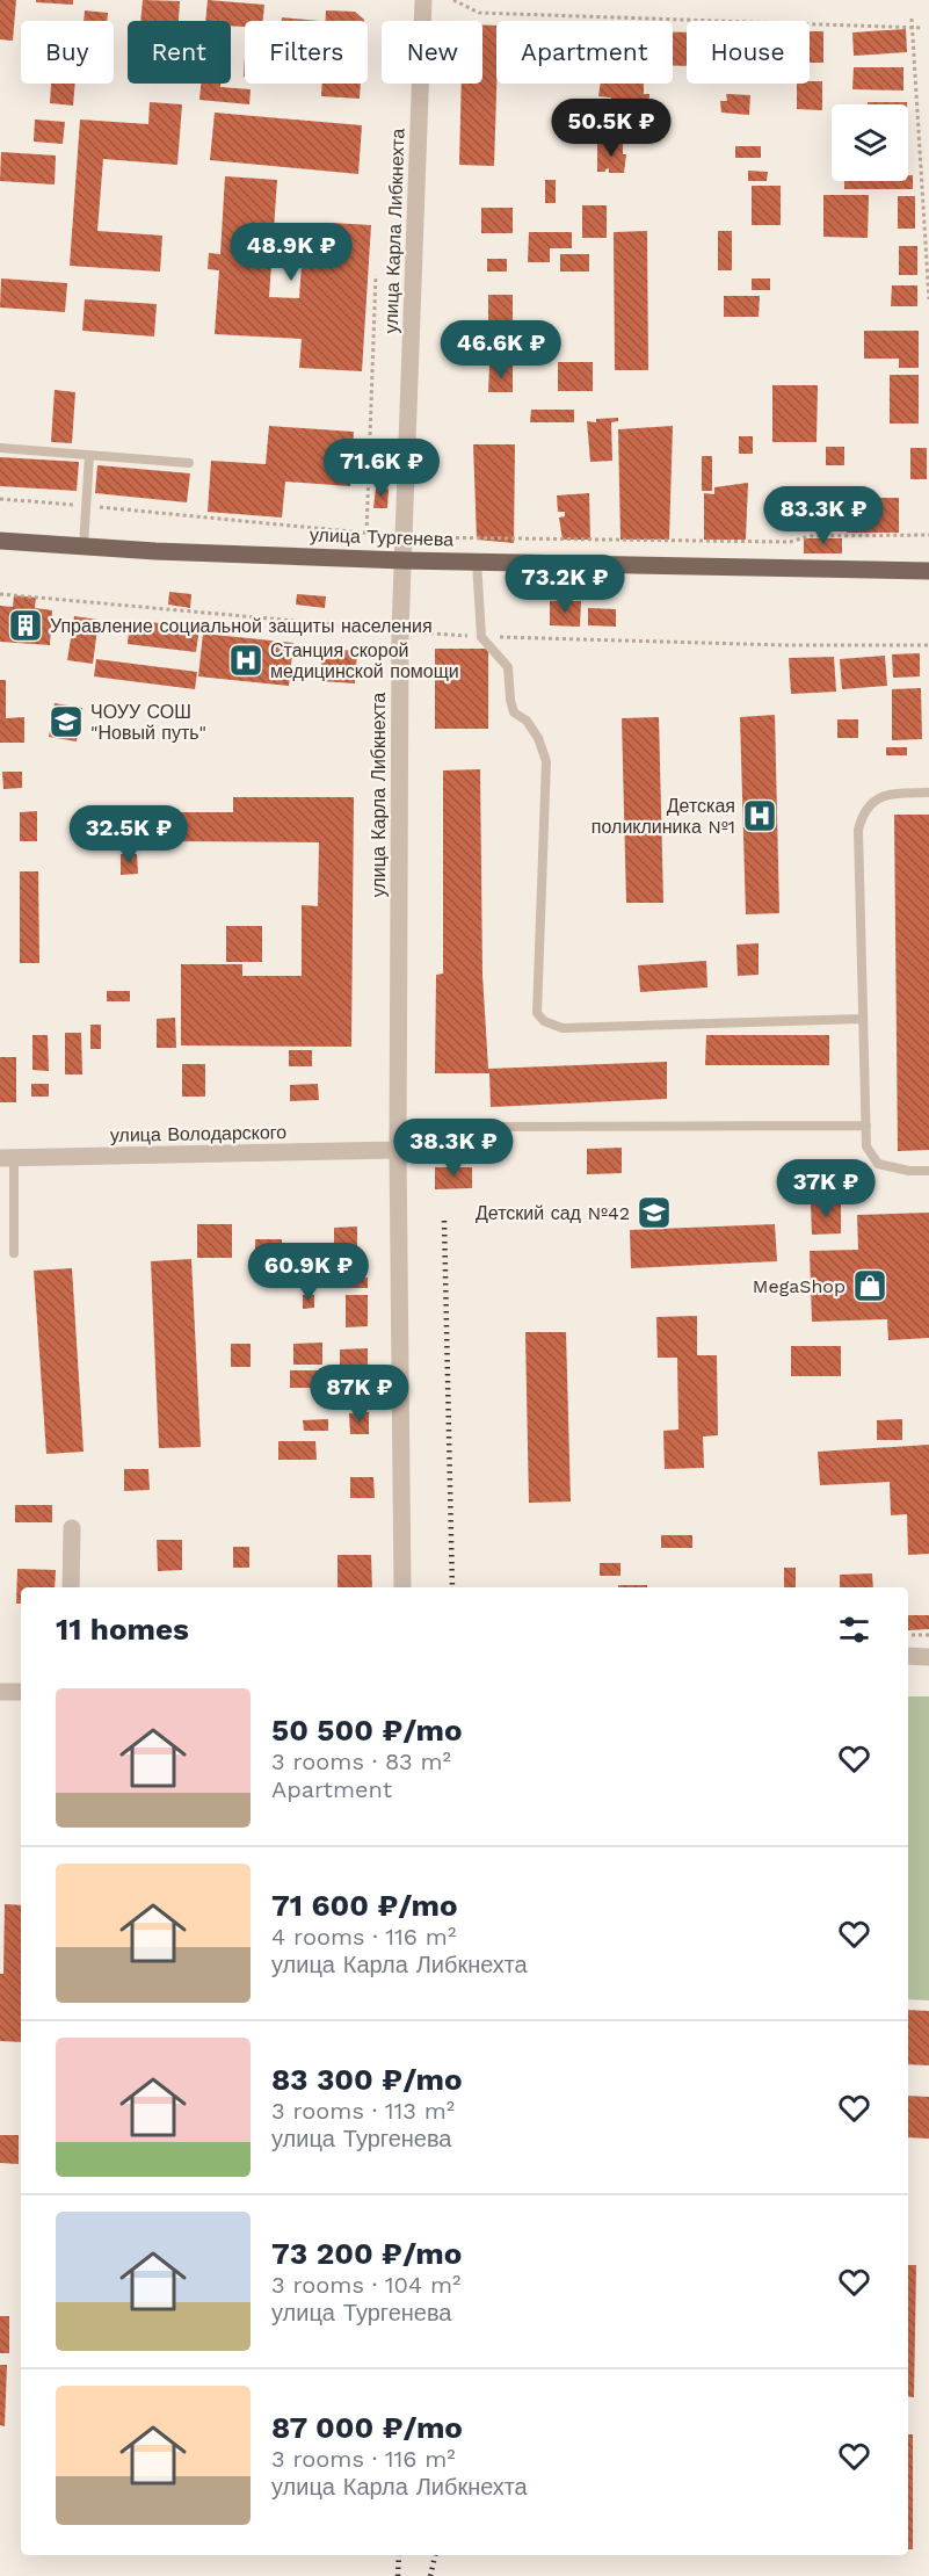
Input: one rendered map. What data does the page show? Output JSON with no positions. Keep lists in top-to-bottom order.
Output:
{
  "streets": {
    "main road": ["улица Тургенева"],
    "street": ["улица Карла Либкнехта", "улица Володарского"]
  },
  "crossings": [
    ["улица Карла Либкнехта", "улица Тургенева"],
    ["улица Карла Либкнехта", "улица Володарского"]
  ],
  "places": {
    "building": ["Управление социальной защиты населения"],
    "hospital": ["Станция скорой медицинской помощи", "Детская поликлиника №1"],
    "school or university": ["ЧОУУ СОШ \"Новый путь\"", "Детский сад №42"],
    "shop": ["MegaShop"]
  },
  "page": {
    "chip": [
      "Buy",
      "Rent",
      "Filters",
      "New",
      "Apartment",
      "House"
    ],
    "price": [
      "50.5K ₽",
      "48.9K ₽",
      "46.6K ₽",
      "71.6K ₽",
      "83.3K ₽",
      "73.2K ₽",
      "32.5K ₽",
      "38.3K ₽",
      "37K ₽",
      "60.9K ₽",
      "87K ₽"
    ],
    "heading": "11 homes",
    "list": [
      {
        "name": "50 500 ₽/mo",
        "note": "3 rooms · 83 m² · Apartment"
      },
      {
        "name": "71 600 ₽/mo",
        "note": "4 rooms · 116 m² · улица Карла Либкнехта"
      },
      {
        "name": "83 300 ₽/mo",
        "note": "3 rooms · 113 m² · улица Тургенева"
      },
      {
        "name": "73 200 ₽/mo",
        "note": "3 rooms · 104 m² · улица Тургенева"
      },
      {
        "name": "87 000 ₽/mo",
        "note": "3 rooms · 116 m² · улица Карла Либкнехта"
      }
    ]
  }
}
